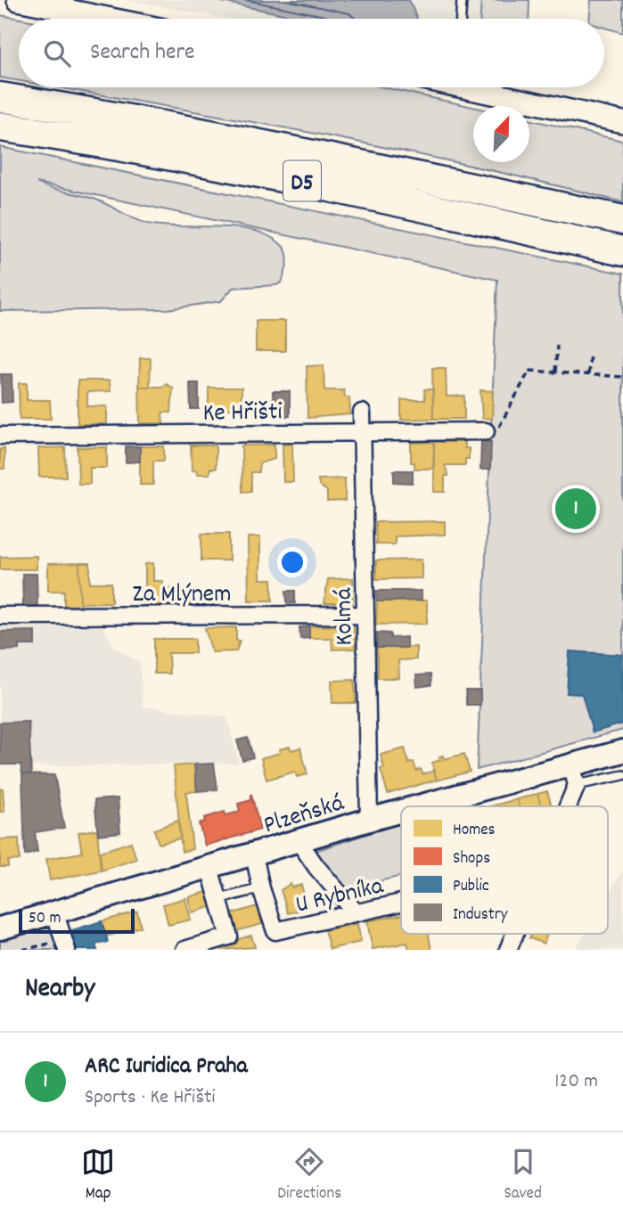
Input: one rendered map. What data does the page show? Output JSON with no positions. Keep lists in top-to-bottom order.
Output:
{
  "streets": {
    "highway": ["D5"],
    "main road": ["Plzeňská"],
    "street": [
      "Ke Hřišti",
      "Za Mlýnem",
      "Kolmá",
      "U Rybníka"
    ]
  },
  "crossings": [
    ["Ke Hřišti", "Kolmá"],
    ["Za Mlýnem", "Kolmá"],
    ["Kolmá", "Plzeňská"],
    ["Plzeňská", "U Rybníka"]
  ],
  "legend": [
    "Homes",
    "Shops",
    "Public",
    "Industry"
  ],
  "scale_bar": "50 m",
  "north": "top right",
  "page": {
    "search": "Search here",
    "pins": "1",
    "scale": "50 m",
    "heading": "Nearby",
    "list": [
      {
        "mark": "1",
        "name": "ARC Iuridica Praha",
        "note": "Sports · Ke Hřišti",
        "value": "120 m"
      }
    ],
    "nav": ["Map", "Directions", "Saved"]
  }
}
